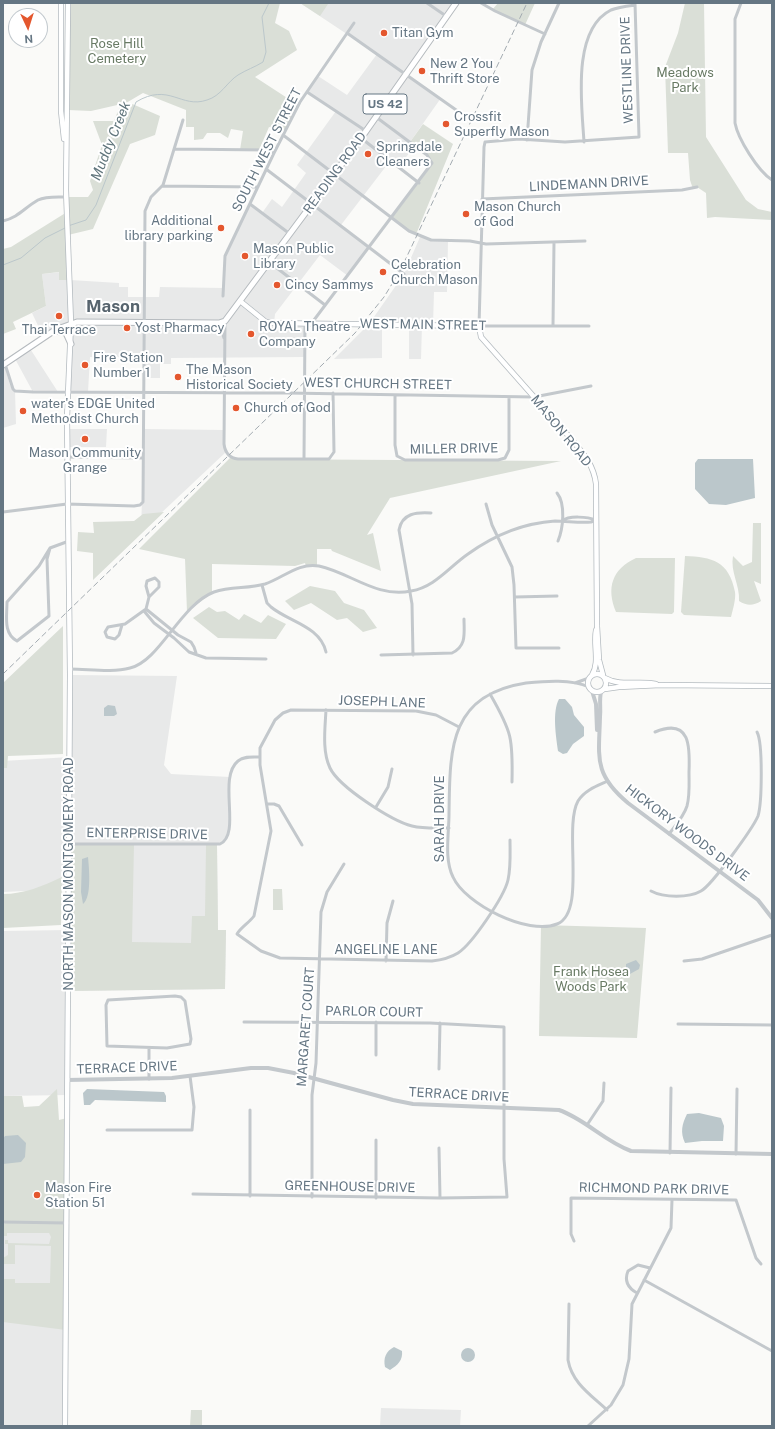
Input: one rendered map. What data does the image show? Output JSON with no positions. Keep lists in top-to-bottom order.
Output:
{
  "streets": {
    "main road": [
      "US 42",
      "READING ROAD",
      "WEST MAIN STREET",
      "MASON ROAD",
      "NORTH MASON MONTGOMERY ROAD"
    ],
    "street": [
      "WESTLINE DRIVE",
      "SOUTH WEST STREET",
      "LINDEMANN DRIVE",
      "WEST CHURCH STREET",
      "MILLER DRIVE",
      "JOSEPH LANE",
      "SARAH DRIVE",
      "HICKORY WOODS DRIVE",
      "ENTERPRISE DRIVE",
      "ANGELINE LANE",
      "PARLOR COURT",
      "MARGARET COURT",
      "TERRACE DRIVE",
      "GREENHOUSE DRIVE",
      "RICHMOND PARK DRIVE"
    ]
  },
  "crossings": [
    ["US 42", "READING ROAD"],
    ["US 42", "WEST CHURCH STREET"],
    ["US 42", "NORTH MASON MONTGOMERY ROAD"],
    ["READING ROAD", "WEST MAIN STREET"],
    ["WEST MAIN STREET", "MASON ROAD"],
    ["WEST CHURCH STREET", "MASON ROAD"],
    ["WEST CHURCH STREET", "MILLER DRIVE"],
    ["WEST CHURCH STREET", "NORTH MASON MONTGOMERY ROAD"],
    ["MASON ROAD", "SARAH DRIVE"],
    ["MASON ROAD", "HICKORY WOODS DRIVE"],
    ["JOSEPH LANE", "SARAH DRIVE"],
    ["JOSEPH LANE", "ENTERPRISE DRIVE"],
    ["SARAH DRIVE", "HICKORY WOODS DRIVE"],
    ["SARAH DRIVE", "ANGELINE LANE"],
    ["ENTERPRISE DRIVE", "NORTH MASON MONTGOMERY ROAD"],
    ["NORTH MASON MONTGOMERY ROAD", "TERRACE DRIVE"],
    ["ANGELINE LANE", "MARGARET COURT"],
    ["PARLOR COURT", "MARGARET COURT"],
    ["PARLOR COURT", "TERRACE DRIVE"],
    ["PARLOR COURT", "GREENHOUSE DRIVE"],
    ["MARGARET COURT", "TERRACE DRIVE"],
    ["MARGARET COURT", "GREENHOUSE DRIVE"],
    ["TERRACE DRIVE", "GREENHOUSE DRIVE"]
  ],
  "districts": ["Mason"],
  "water": ["Muddy Creek"],
  "parks": ["Rose Hill Cemetery", "Meadows Park", "Frank Hosea Woods Park"],
  "places": [
    "Titan Gym",
    "New 2 You Thrift Store",
    "Crossfit Superfly Mason",
    "Springdale Cleaners",
    "Mason Church of God",
    "Additional library parking",
    "Mason Public Library",
    "Celebration Church Mason",
    "Cincy Sammys",
    "Thai Terrace",
    "Yost Pharmacy",
    "ROYAL Theatre Company",
    "Fire Station Number 1",
    "The Mason Historical Society",
    "Church of God",
    "water's EDGE United Methodist Church",
    "Mason Community Grange",
    "Mason Fire Station 51"
  ],
  "north": "bottom"
}
